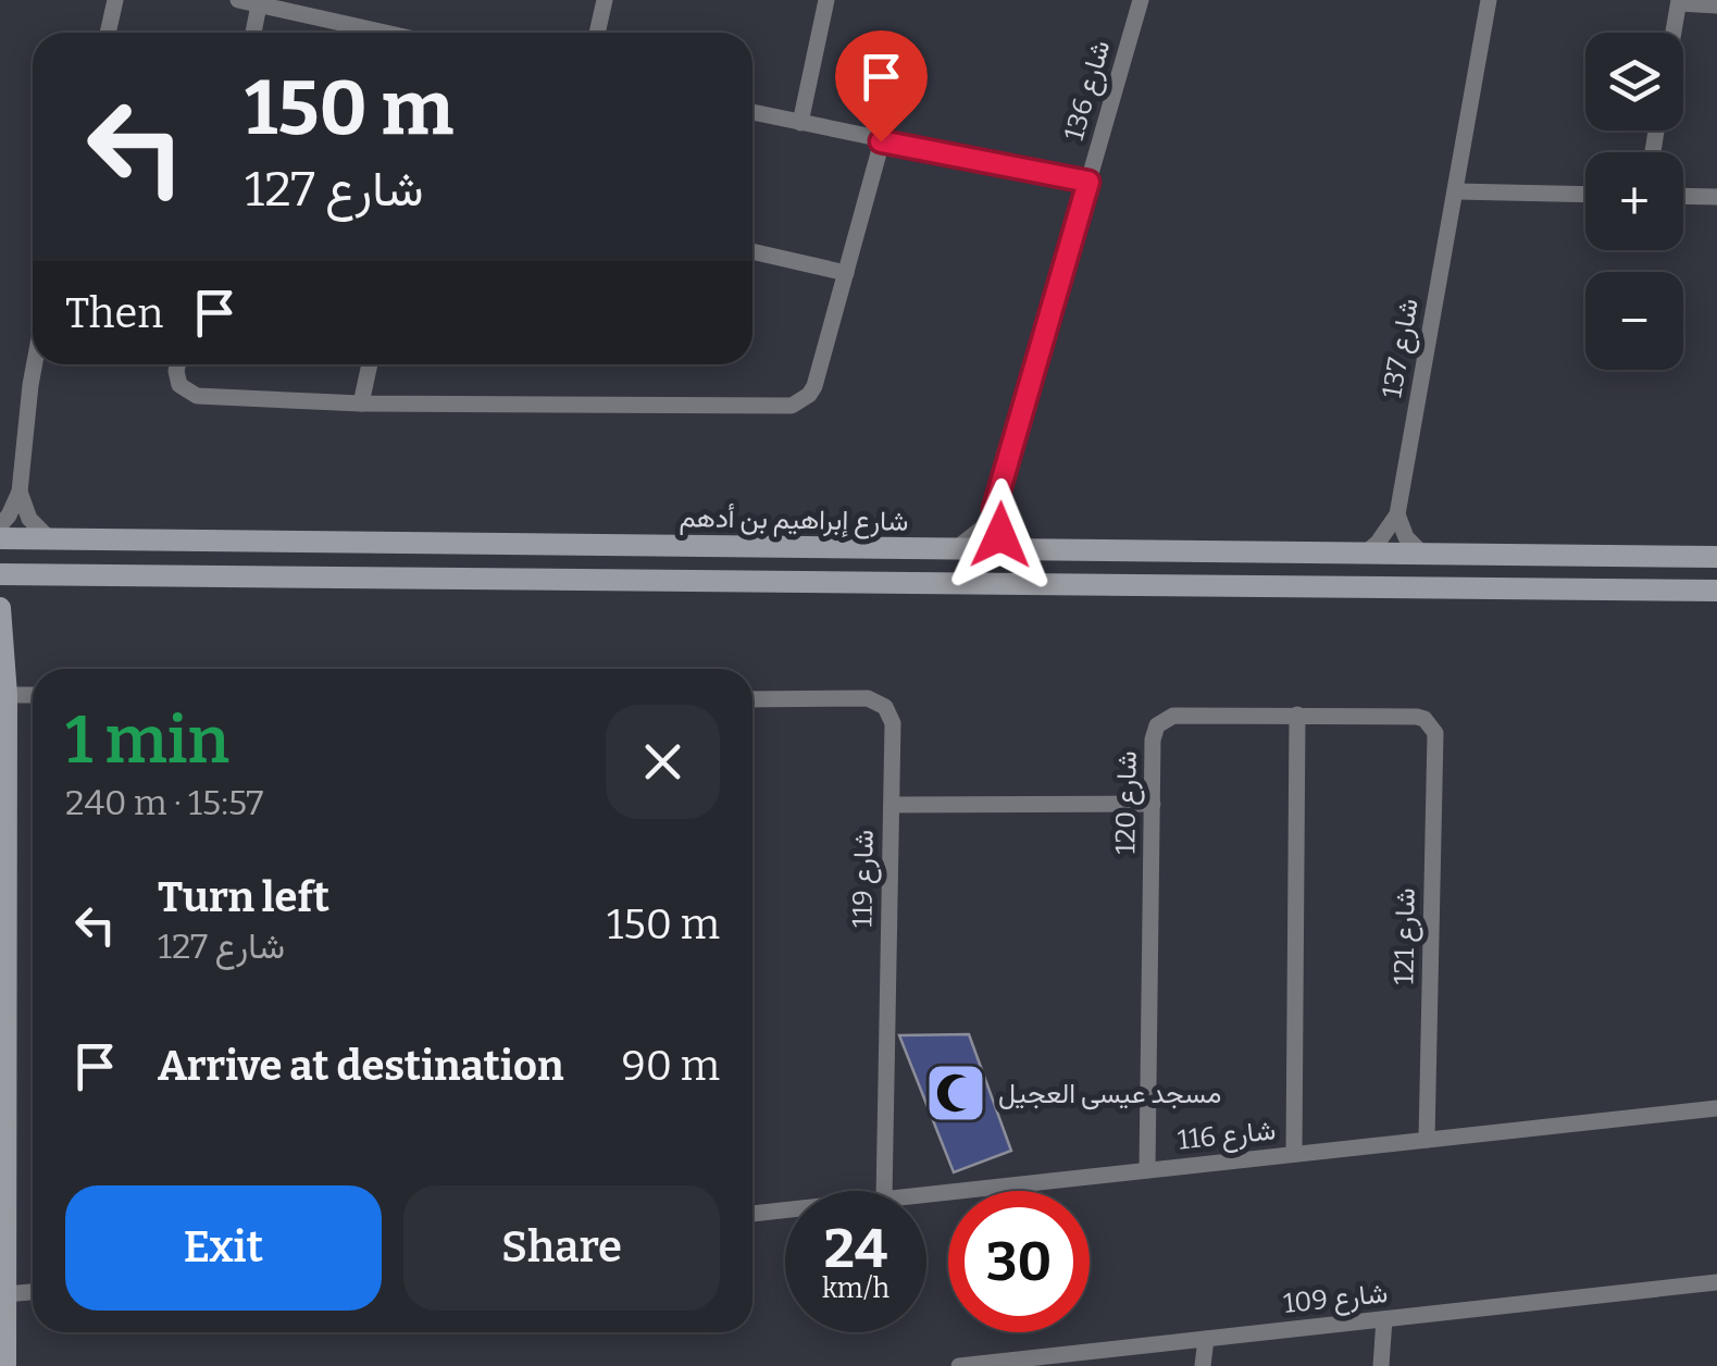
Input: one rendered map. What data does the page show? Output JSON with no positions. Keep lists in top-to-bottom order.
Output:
{
  "streets": {
    "street": [
      "شارع 136",
      "شارع 137",
      "شارع إبراهيم بن أدهم",
      "شارع 120",
      "شارع 119",
      "شارع 121",
      "شارع 116",
      "شارع 109"
    ]
  },
  "crossings": [
    ["شارع 136", "شارع إبراهيم بن أدهم"],
    ["شارع 120", "شارع 121"],
    ["شارع 120", "شارع 116"],
    ["شارع 121", "شارع 116"]
  ],
  "places": {
    "mosque": ["مسجد عيسى العجيل"]
  },
  "page": {
    "map_buttons": ["+", "−"],
    "turn": ["150 m", "شارع 127"],
    "then": "Then",
    "heading": ["1 min", "240 m · 15:57"],
    "list": [
      {
        "name": "Turn left",
        "note": "شارع 127",
        "value": "150 m"
      },
      {
        "name": "Arrive at destination",
        "value": "90 m"
      }
    ],
    "buttons": ["Exit", "Share"],
    "speed": "24 km/h",
    "limit": "30"
  }
}
